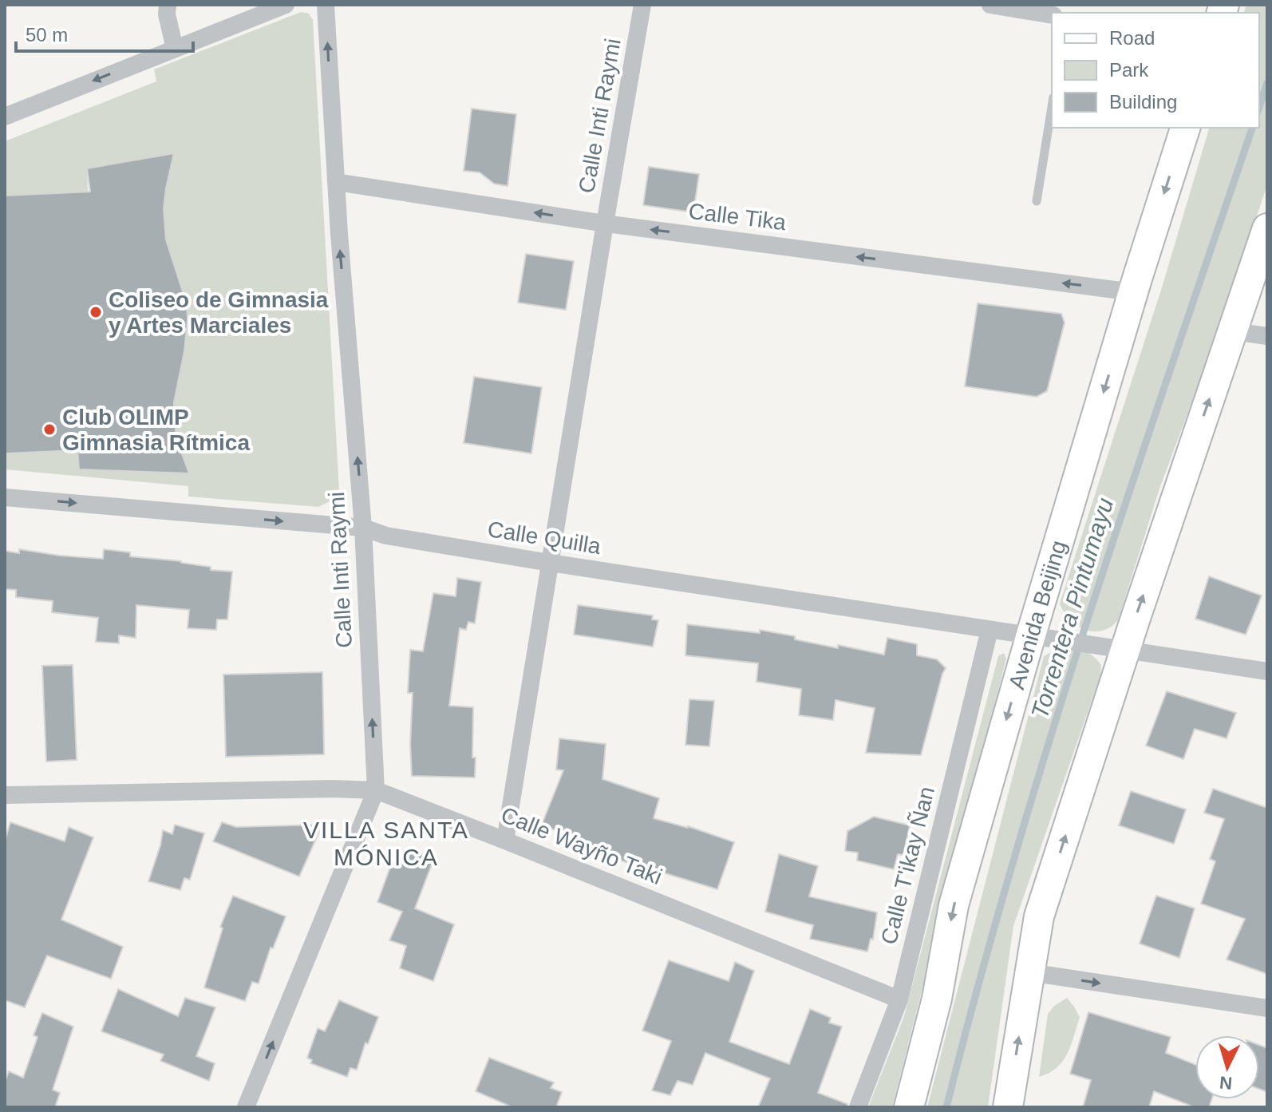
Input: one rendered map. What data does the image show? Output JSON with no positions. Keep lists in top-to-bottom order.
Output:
{
  "streets": {
    "main road": ["Avenida Beijing"],
    "street": [
      "Calle Inti Raymi",
      "Calle Tika",
      "Calle Quilla",
      "Calle Wayño Taki",
      "Calle T'ikay Ñan"
    ]
  },
  "crossings": [
    ["Calle Inti Raymi", "Calle Tika"],
    ["Calle Inti Raymi", "Calle Quilla"],
    ["Calle Inti Raymi", "Calle Wayño Taki"],
    ["Calle Tika", "Avenida Beijing"],
    ["Calle Quilla", "Avenida Beijing"],
    ["Calle Quilla", "Calle T'ikay Ñan"],
    ["Calle Wayño Taki", "Calle T'ikay Ñan"]
  ],
  "one_way": ["Calle Inti Raymi", "Calle Tika"],
  "districts": ["VILLA SANTA MÓNICA"],
  "water": ["Torrentera Pintumayu"],
  "places": ["Coliseo de Gimnasia y Artes Marciales", "Club OLIMP Gimnasia Rítmica"],
  "legend": ["Road", "Park", "Building"],
  "scale_bar": "50 m",
  "north": "bottom"
}
